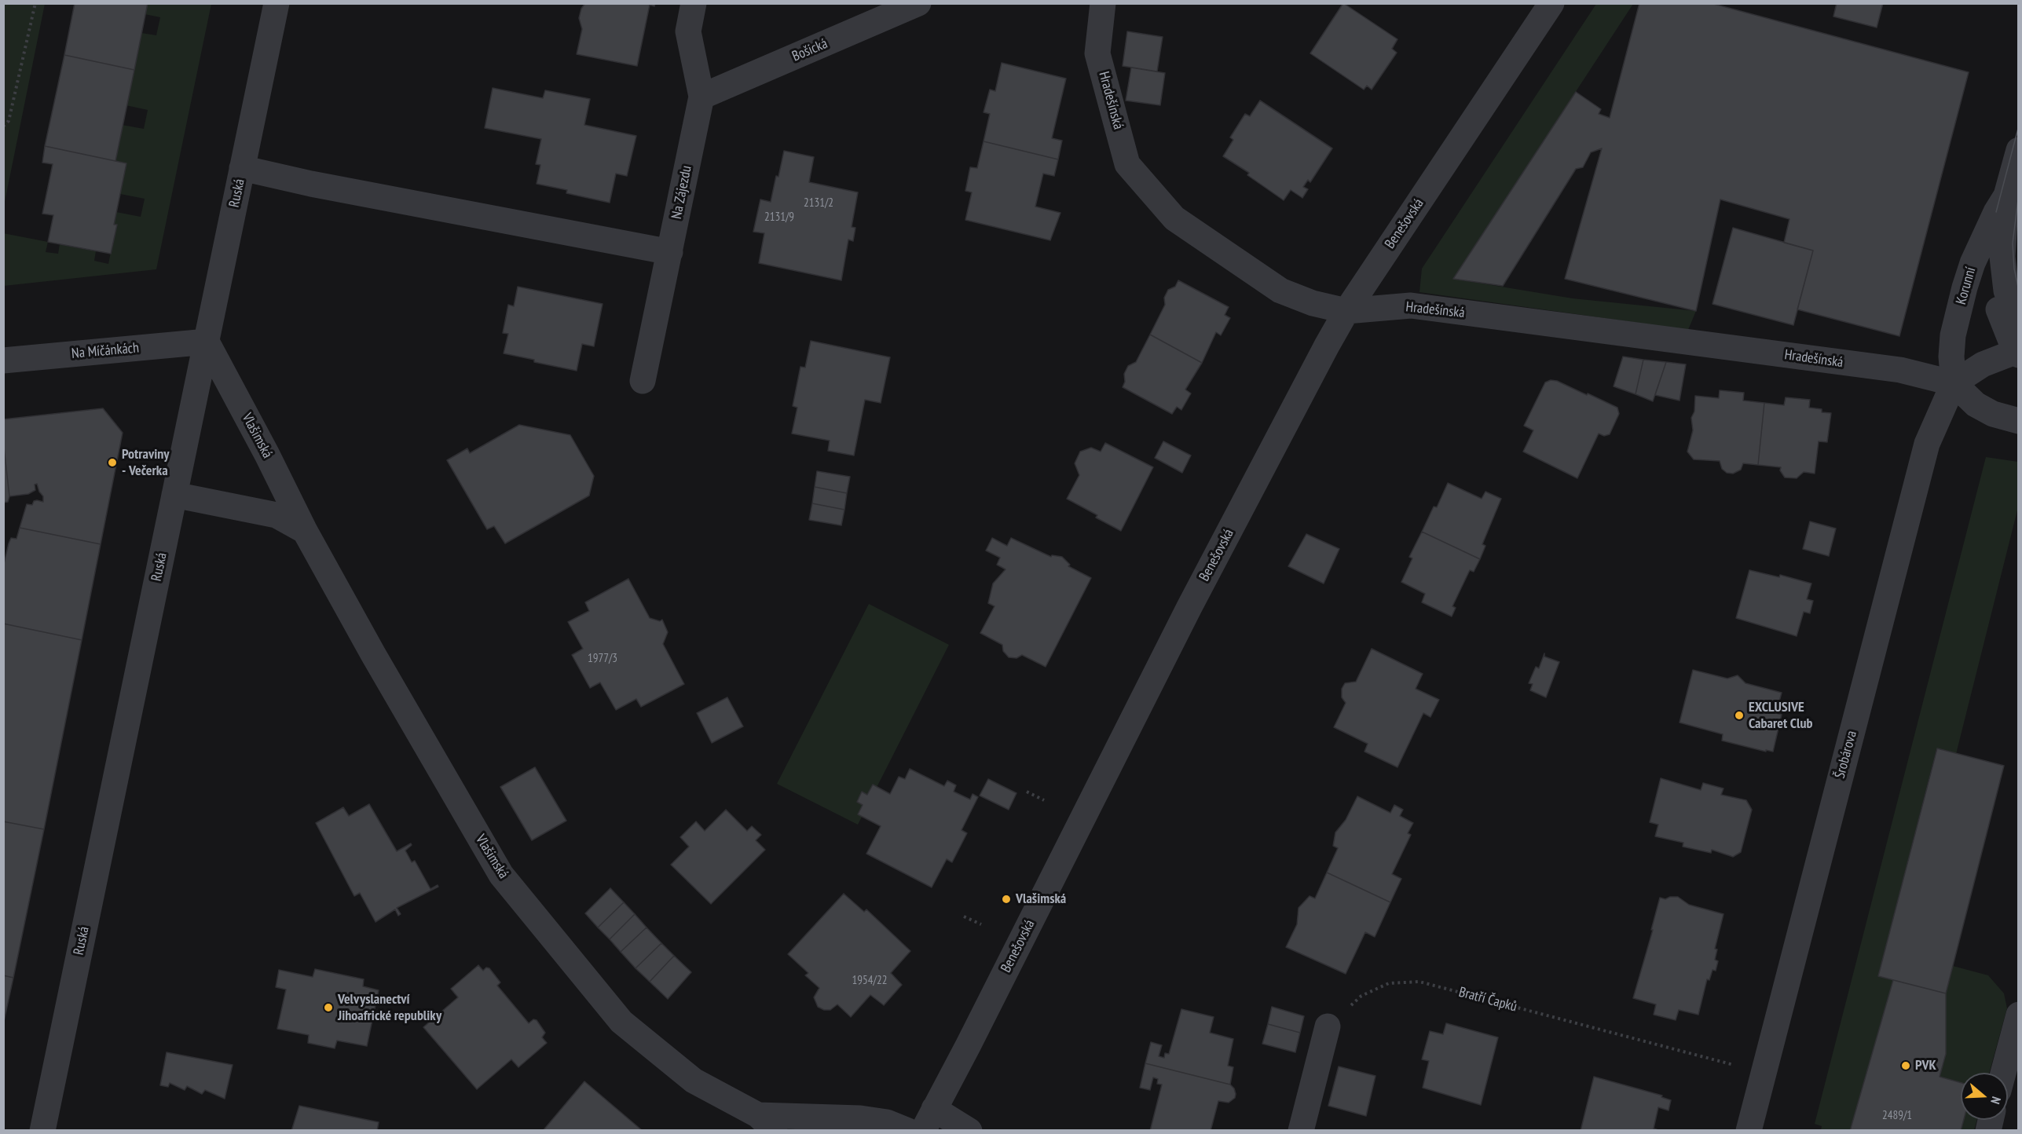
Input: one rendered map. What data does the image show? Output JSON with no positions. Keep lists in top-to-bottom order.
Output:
{
  "streets": {
    "street": [
      "Bošická",
      "Hradešínská",
      "Na Zájezdu",
      "Ruská",
      "Benešovská",
      "Korunní",
      "Na Míčánkách",
      "Vlašimská",
      "Šrobárova"
    ],
    "path": ["Bratří Čapků"]
  },
  "crossings": [
    ["Bošická", "Na Zájezdu"],
    ["Hradešínská", "Benešovská"],
    ["Hradešínská", "Korunní"],
    ["Hradešínská", "Šrobárova"],
    ["Ruská", "Na Míčánkách"],
    ["Ruská", "Vlašimská"],
    ["Korunní", "Šrobárova"],
    ["Na Míčánkách", "Vlašimská"],
    ["Šrobárova", "Bratří Čapků"]
  ],
  "places": [
    "Potraviny - Večerka",
    "EXCLUSIVE Cabaret Club",
    "Vlašimská",
    "Velvyslanectví Jihoafrické republiky",
    "PVK"
  ],
  "house_numbers": [
    "2131/2",
    "2131/9",
    "1977/3",
    "1954/22",
    "2489/1"
  ],
  "north": "right"
}
